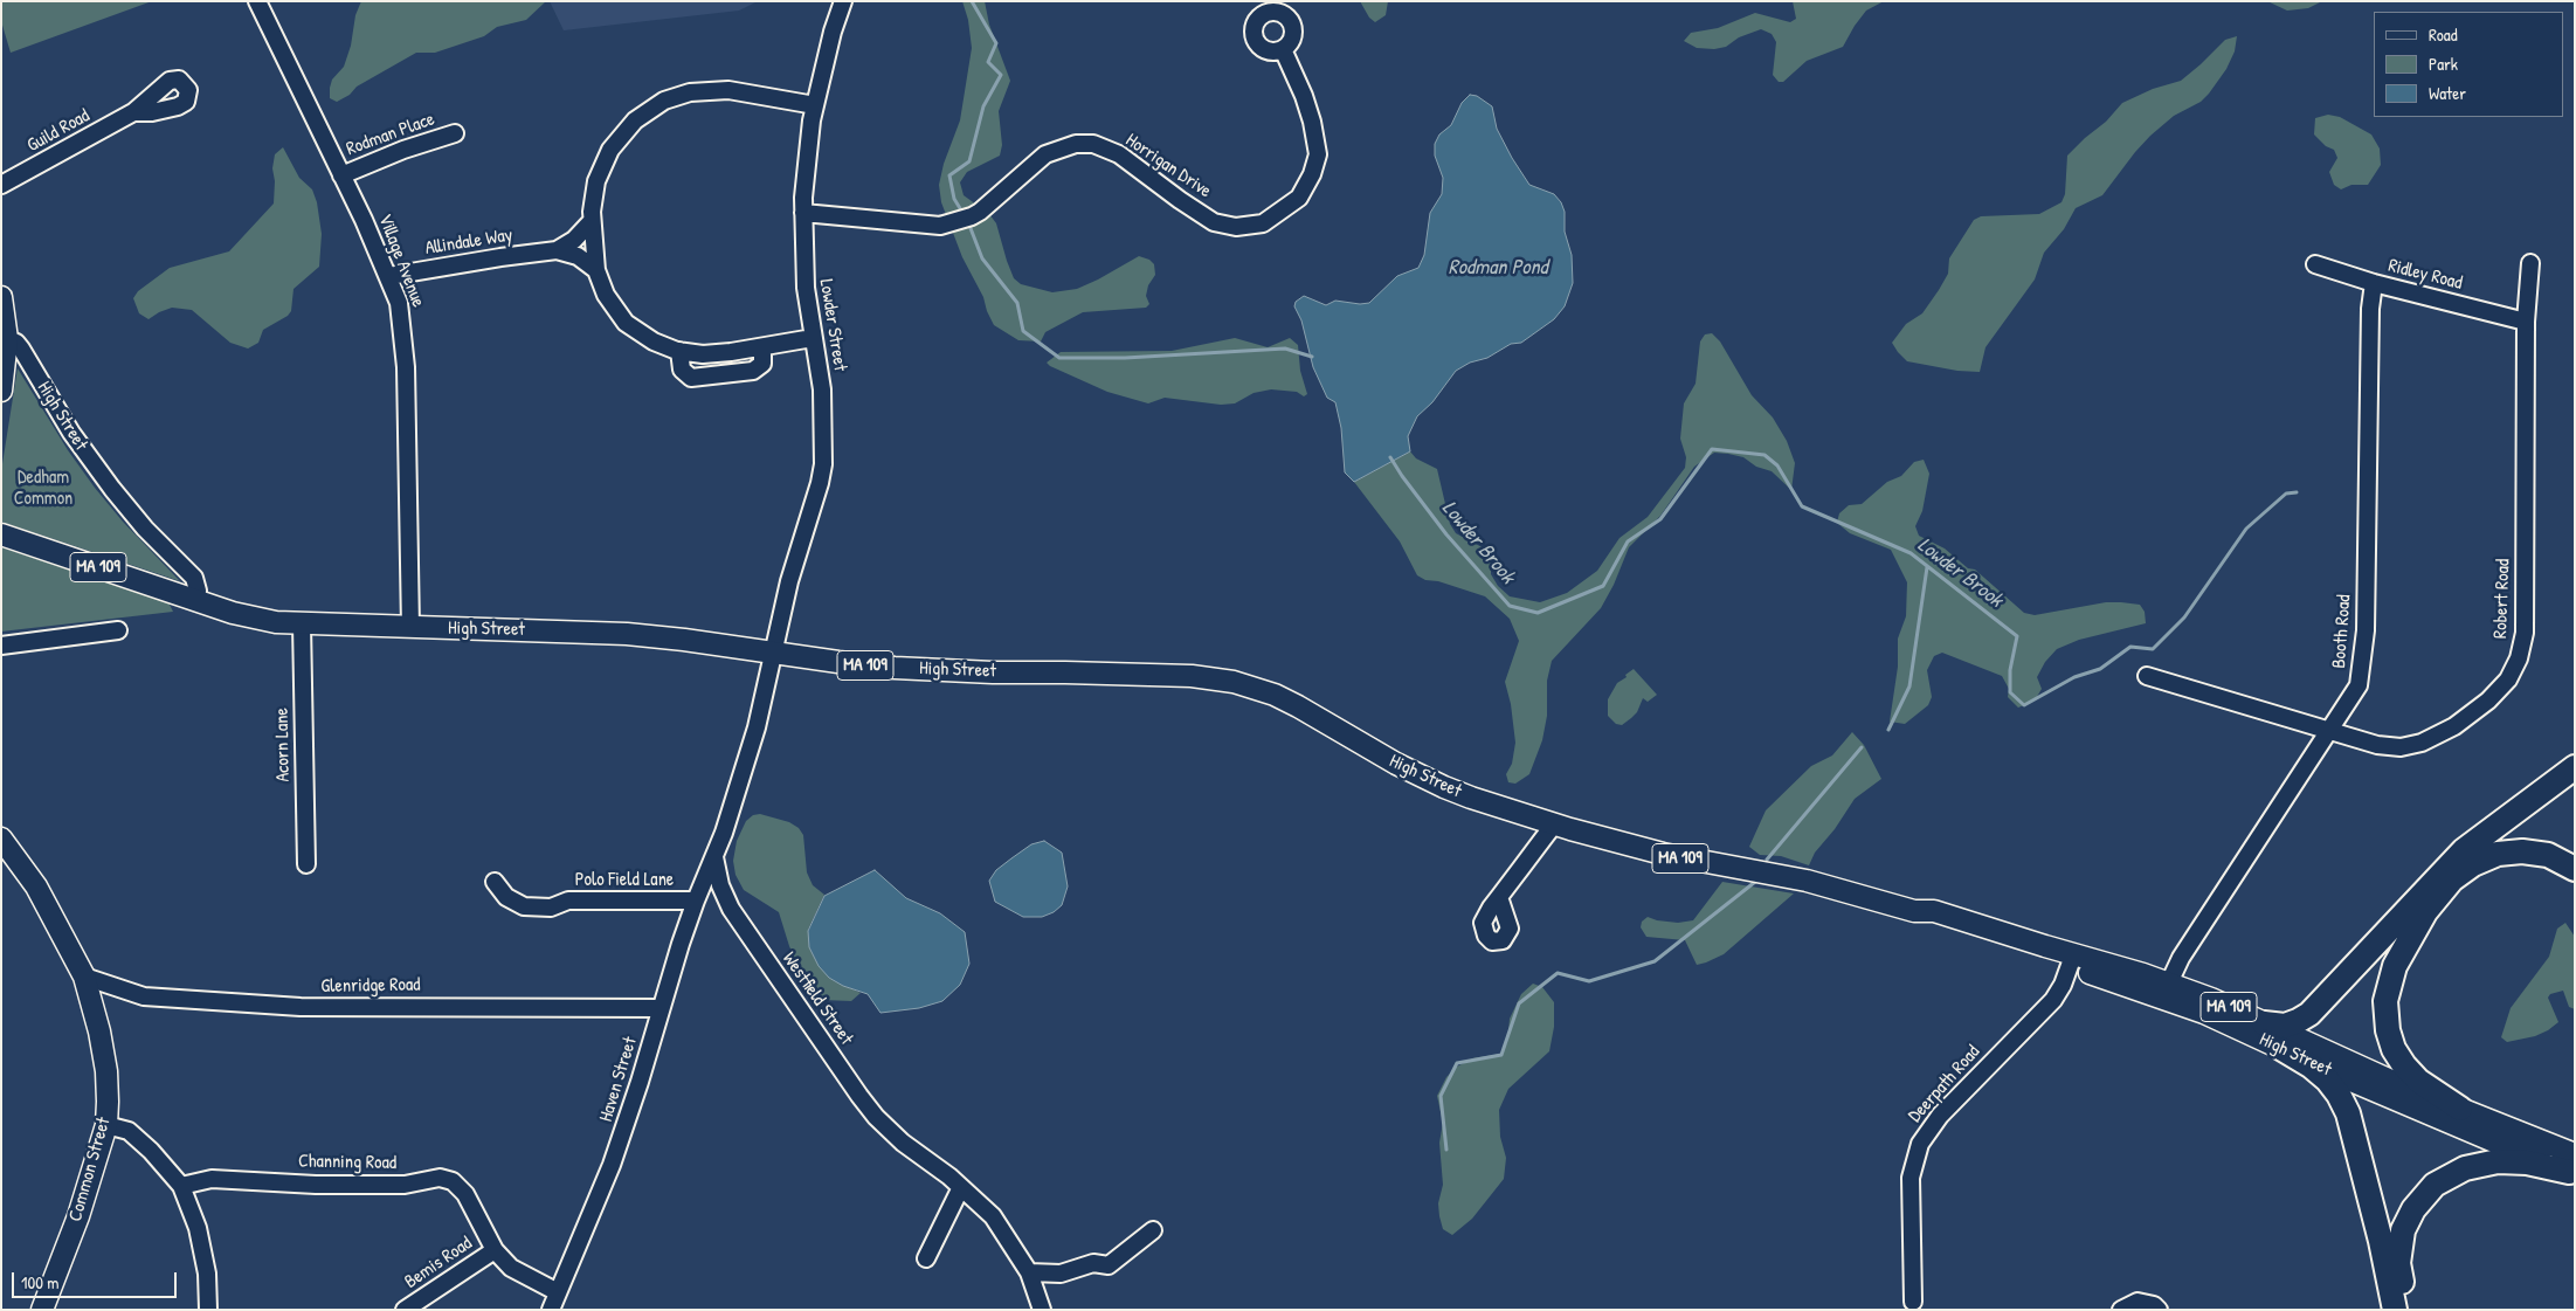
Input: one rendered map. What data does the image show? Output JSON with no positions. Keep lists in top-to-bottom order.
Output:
{
  "streets": {
    "main road": ["High Street", "MA 109", "Common Street"],
    "street": [
      "Guild Road",
      "Rodman Place",
      "Horrigan Drive",
      "Allindale Way",
      "Village Avenue",
      "Ridley Road",
      "Lowder Street",
      "Robert Road",
      "Booth Road",
      "Acorn Lane",
      "Polo Field Lane",
      "Glenridge Road",
      "Westfield Street",
      "Haven Street",
      "Deerpath Road",
      "Channing Road",
      "Bemis Road"
    ]
  },
  "crossings": [
    ["Rodman Place", "Village Avenue"],
    ["Horrigan Drive", "Lowder Street"],
    ["Allindale Way", "Village Avenue"],
    ["Village Avenue", "High Street"],
    ["Ridley Road", "Robert Road"],
    ["Ridley Road", "Booth Road"],
    ["Lowder Street", "High Street"],
    ["High Street", "MA 109"],
    ["High Street", "Booth Road"],
    ["High Street", "Acorn Lane"],
    ["High Street", "Deerpath Road"],
    ["Robert Road", "Booth Road"],
    ["Polo Field Lane", "Haven Street"],
    ["Glenridge Road", "Haven Street"],
    ["Glenridge Road", "Common Street"],
    ["Westfield Street", "Haven Street"],
    ["Haven Street", "Channing Road"],
    ["Channing Road", "Bemis Road"]
  ],
  "water": ["Rodman Pond", "Lowder Brook"],
  "parks": ["Dedham Common"],
  "legend": ["Road", "Park", "Water"],
  "scale_bar": "100 m"
}
